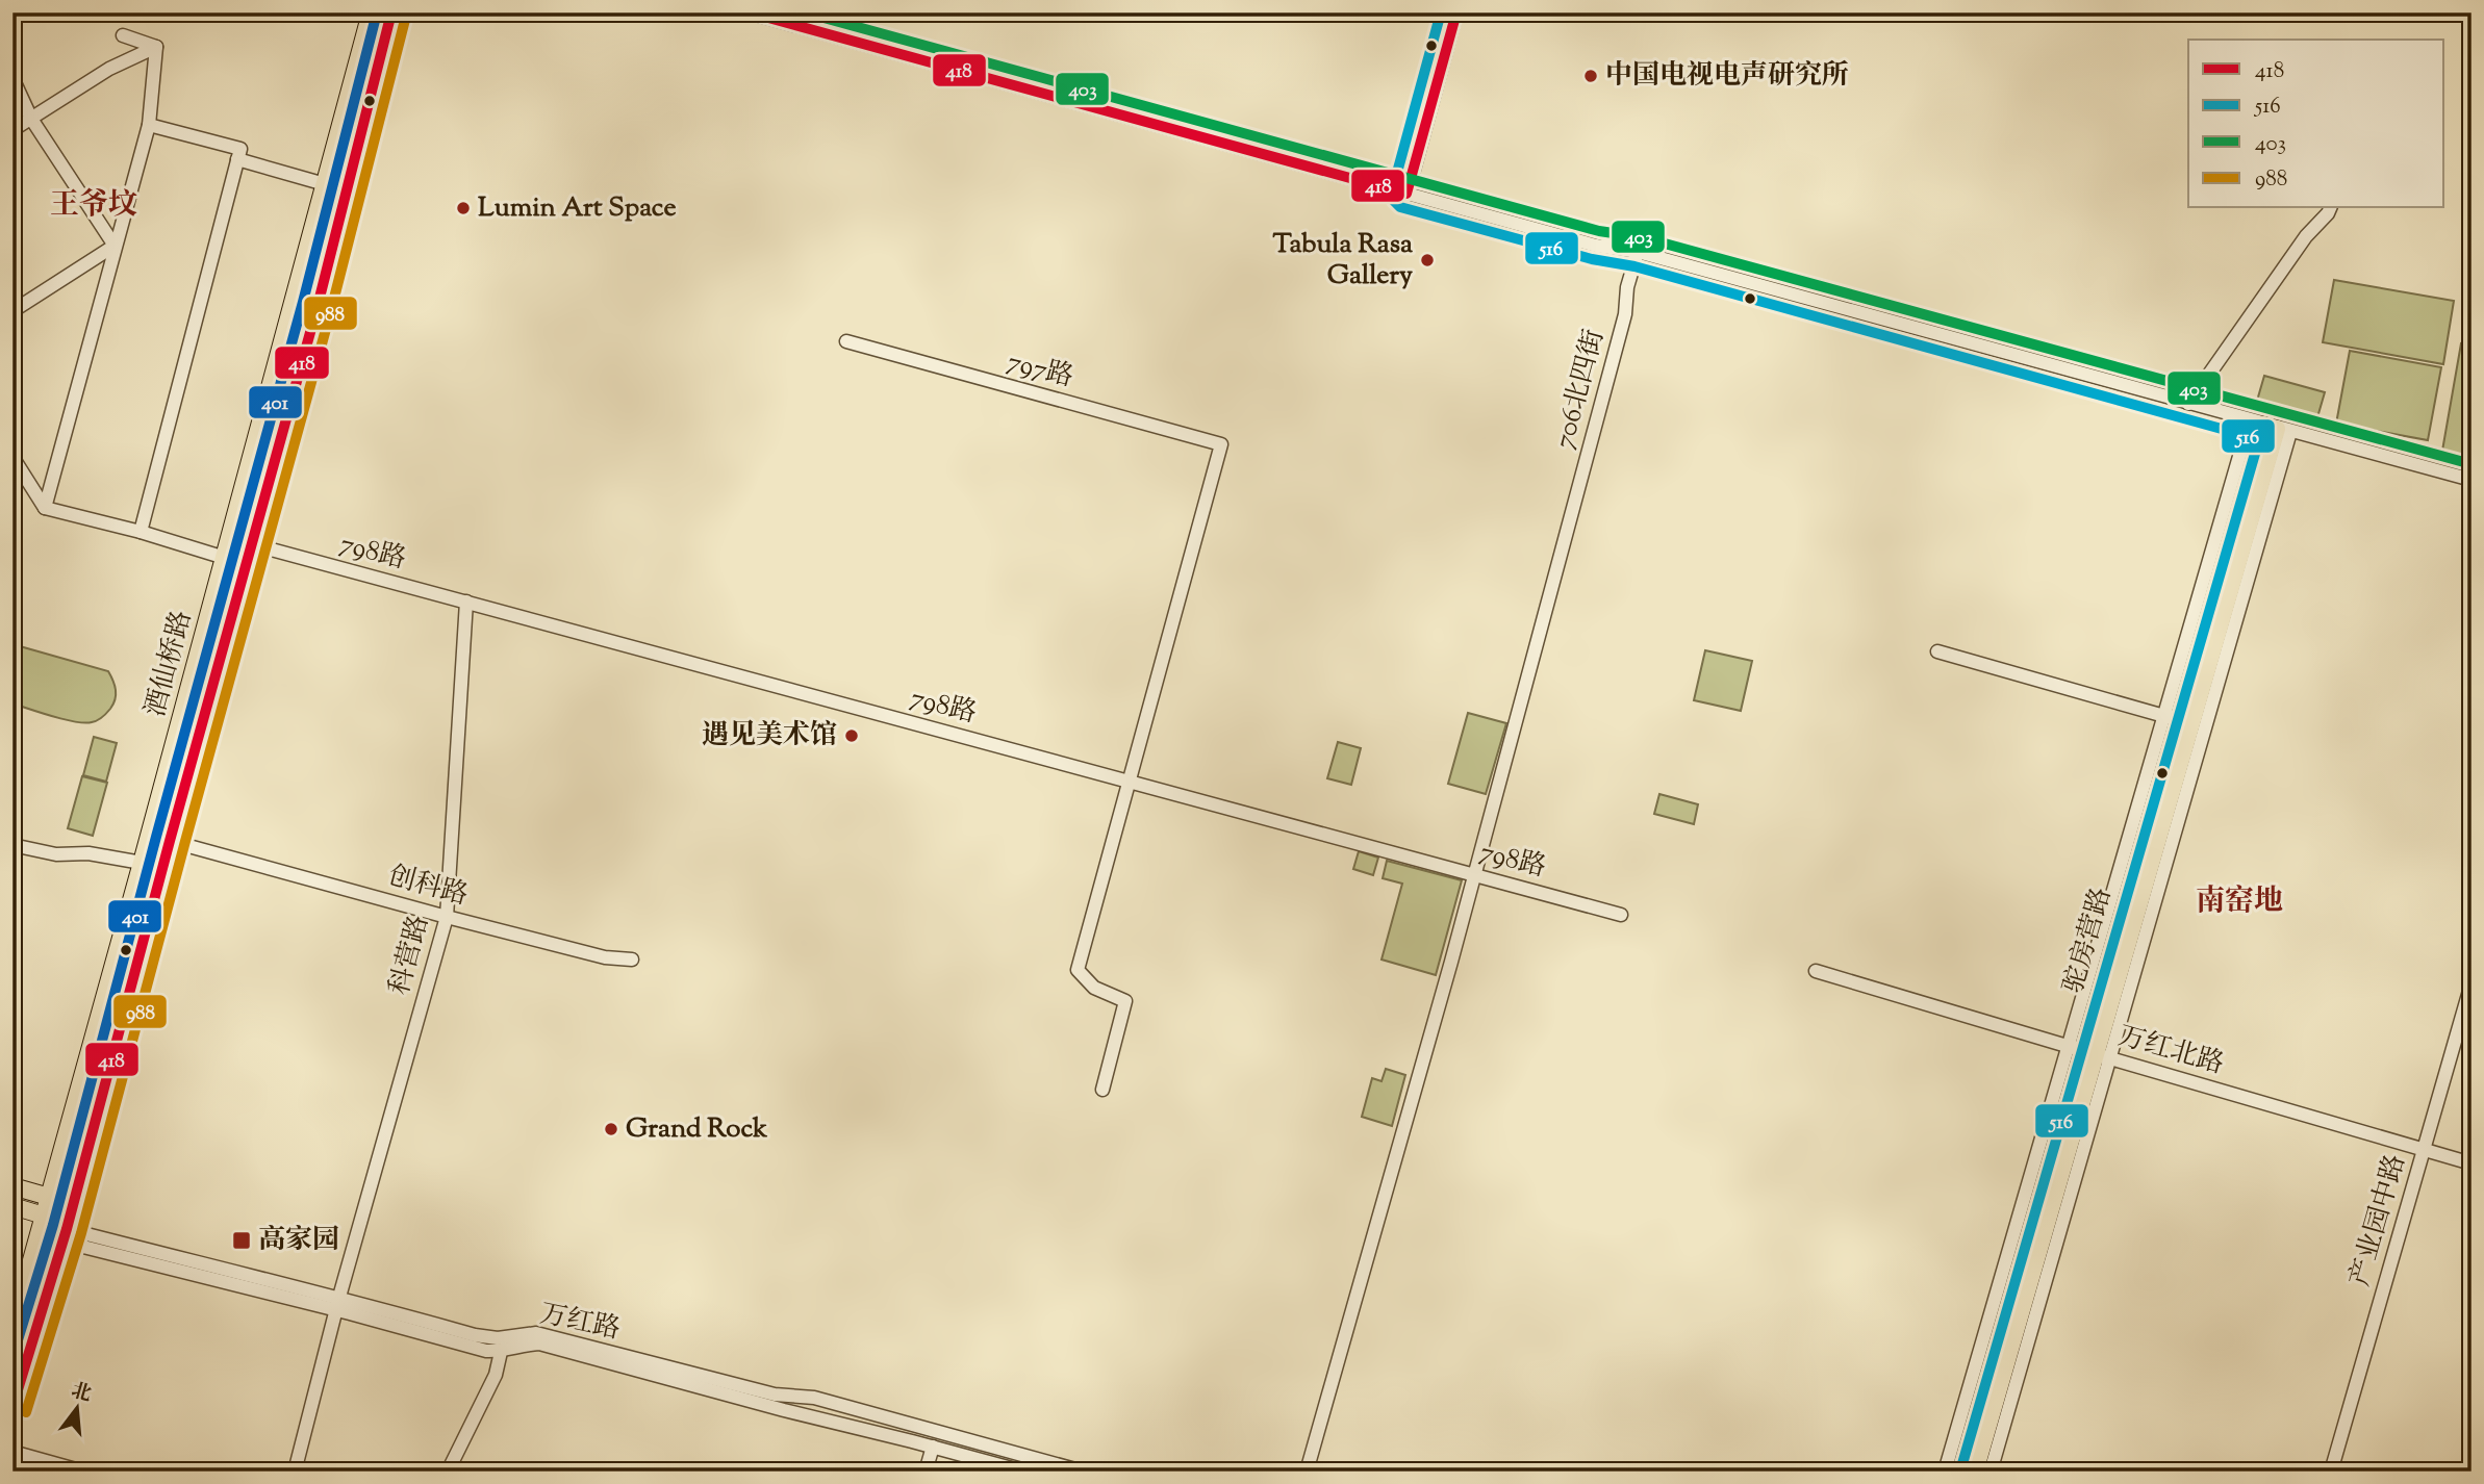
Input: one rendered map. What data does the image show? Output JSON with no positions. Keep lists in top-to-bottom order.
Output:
{
  "streets": {
    "main road": ["酒仙桥路", "驼房营路"],
    "street": [
      "797路",
      "706北四街",
      "798路",
      "创科路",
      "科营路",
      "万红北路",
      "产业园中路",
      "万红路"
    ]
  },
  "crossings": [
    ["797路", "798路"],
    ["706北四街", "798路"],
    ["798路", "酒仙桥路"],
    ["798路", "科营路"],
    ["酒仙桥路", "创科路"],
    ["酒仙桥路", "万红路"],
    ["创科路", "科营路"],
    ["驼房营路", "万红北路"],
    ["科营路", "万红路"],
    ["万红北路", "产业园中路"]
  ],
  "districts": ["王爷坟", "南窑地"],
  "places": {
    "other": [
      "中国电视电声研究所",
      "Lumin Art Space",
      "Tabula Rasa Gallery",
      "遇见美术馆",
      "Grand Rock"
    ],
    "transit": ["高家园"]
  },
  "lines": [
    "transit line 418",
    "transit line 516",
    "transit line 403",
    "transit line 401",
    "transit line 988"
  ],
  "legend": [
    "418",
    "516",
    "403",
    "988"
  ],
  "north": "top"
}
